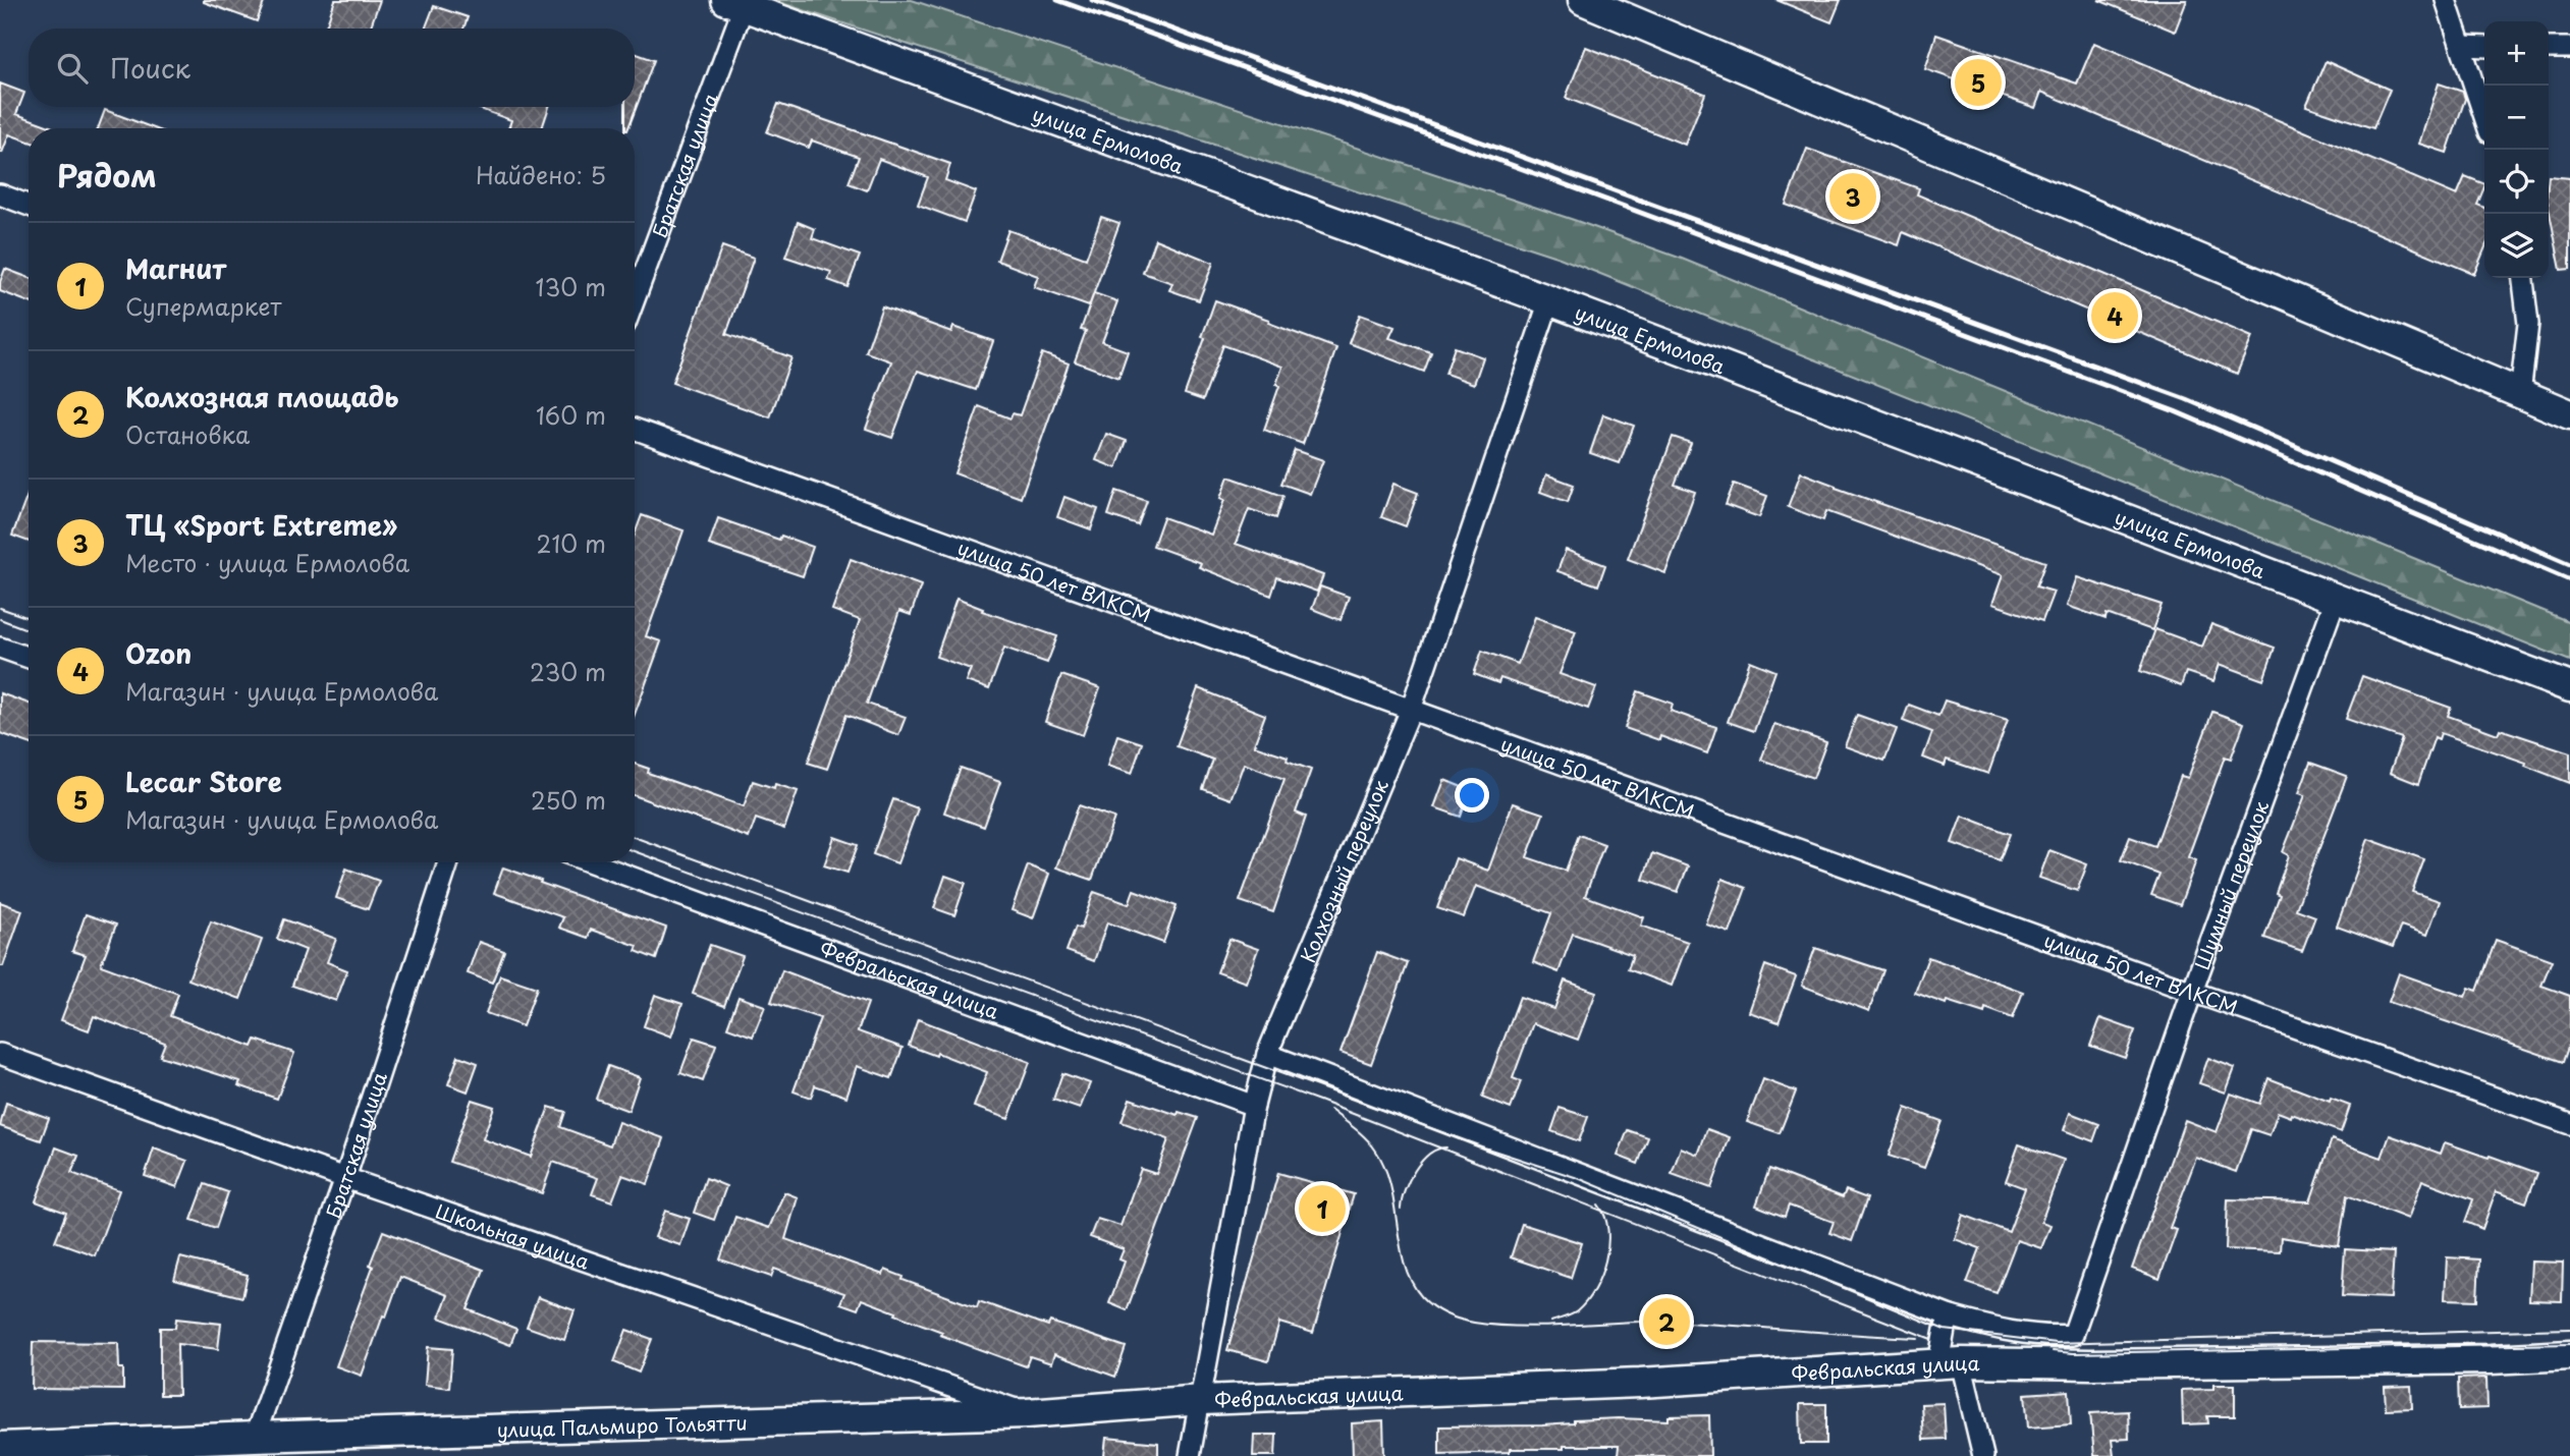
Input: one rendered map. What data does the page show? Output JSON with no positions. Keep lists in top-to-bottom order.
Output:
{
  "streets": {
    "street": [
      "улица Ермолова",
      "Братская улица",
      "улица 50 лет ВЛКСМ",
      "Колхозный переулок",
      "Шумный переулок",
      "Февральская улица",
      "Школьная улица",
      "улица Пальмиро Тольятти"
    ]
  },
  "crossings": [
    ["улица Ермолова", "Братская улица"],
    ["улица Ермолова", "Колхозный переулок"],
    ["улица Ермолова", "Шумный переулок"],
    ["Братская улица", "Школьная улица"],
    ["Братская улица", "улица Пальмиро Тольятти"],
    ["улица 50 лет ВЛКСМ", "Колхозный переулок"],
    ["улица 50 лет ВЛКСМ", "Шумный переулок"],
    ["Колхозный переулок", "Февральская улица"],
    ["Колхозный переулок", "улица Пальмиро Тольятти"],
    ["Шумный переулок", "Февральская улица"],
    ["Февральская улица", "улица Пальмиро Тольятти"],
    ["Школьная улица", "улица Пальмиро Тольятти"]
  ],
  "page": {
    "map_buttons": ["+", "−"],
    "search": "Поиск",
    "pins": [
      "5",
      "3",
      "4",
      "1",
      "2"
    ],
    "heading": ["Рядом", "Найдено: 5"],
    "list": [
      {
        "mark": "1",
        "name": "Магнит",
        "note": "Супермаркет",
        "value": "130 m"
      },
      {
        "mark": "2",
        "name": "Колхозная площадь",
        "note": "Остановка",
        "value": "160 m"
      },
      {
        "mark": "3",
        "name": "ТЦ «Sport Extreme»",
        "note": "Место · улица Ермолова",
        "value": "210 m"
      },
      {
        "mark": "4",
        "name": "Ozon",
        "note": "Магазин · улица Ермолова",
        "value": "230 m"
      },
      {
        "mark": "5",
        "name": "Lecar Store",
        "note": "Магазин · улица Ермолова",
        "value": "250 m"
      }
    ]
  }
}
